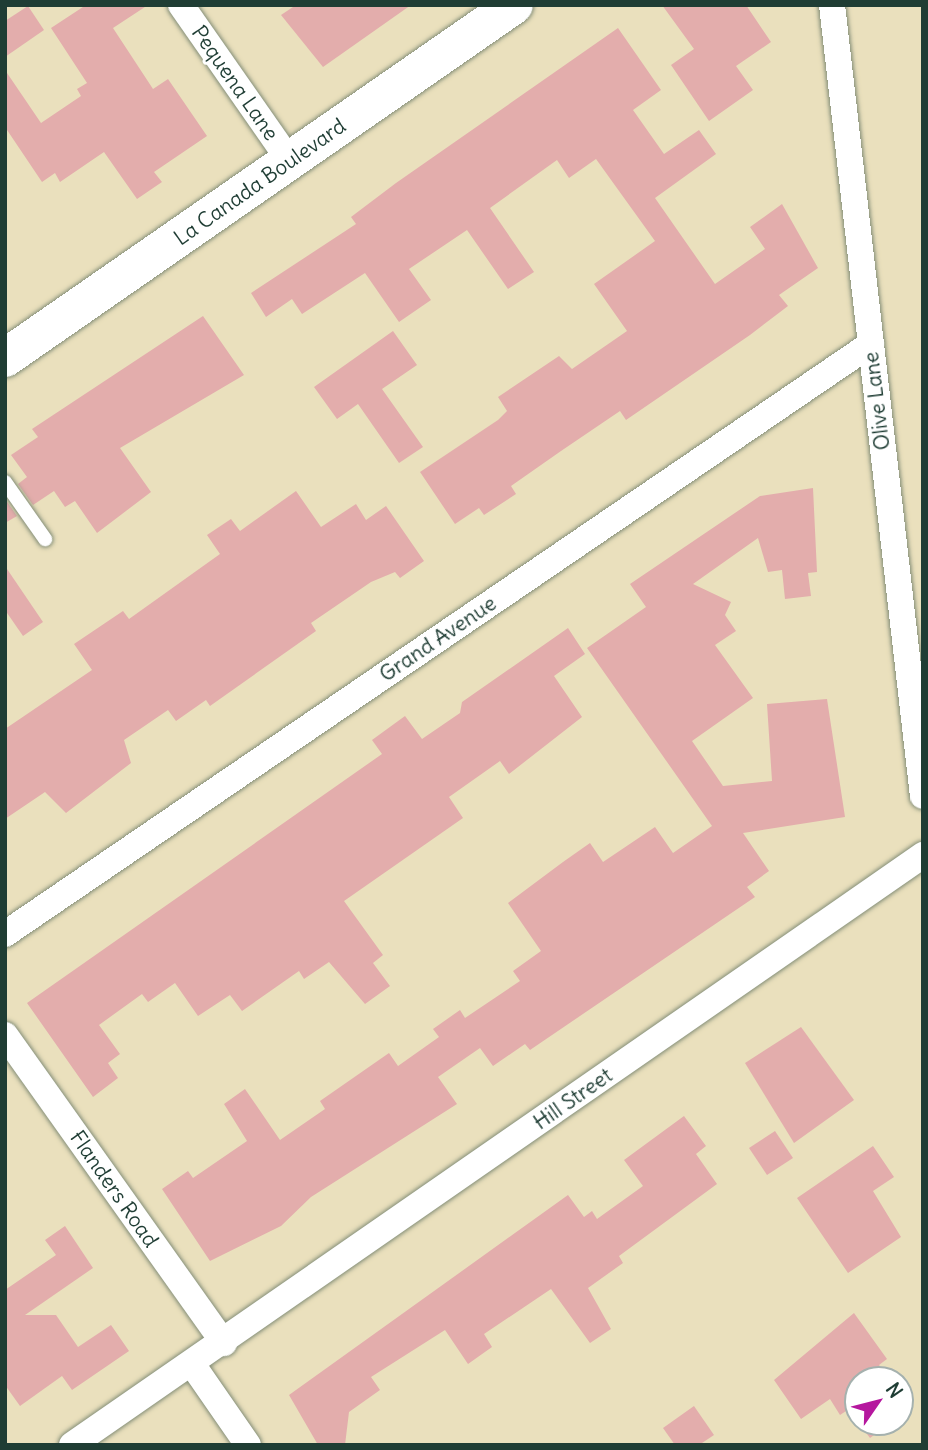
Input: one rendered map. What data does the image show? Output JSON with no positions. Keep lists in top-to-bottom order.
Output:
{
  "streets": {
    "street": [
      "Pequena Lane",
      "La Canada Boulevard",
      "Olive Lane",
      "Grand Avenue",
      "Hill Street",
      "Flanders Road"
    ]
  },
  "crossings": [
    ["Pequena Lane", "La Canada Boulevard"],
    ["Olive Lane", "Grand Avenue"],
    ["Hill Street", "Flanders Road"]
  ],
  "north": "top right"
}
